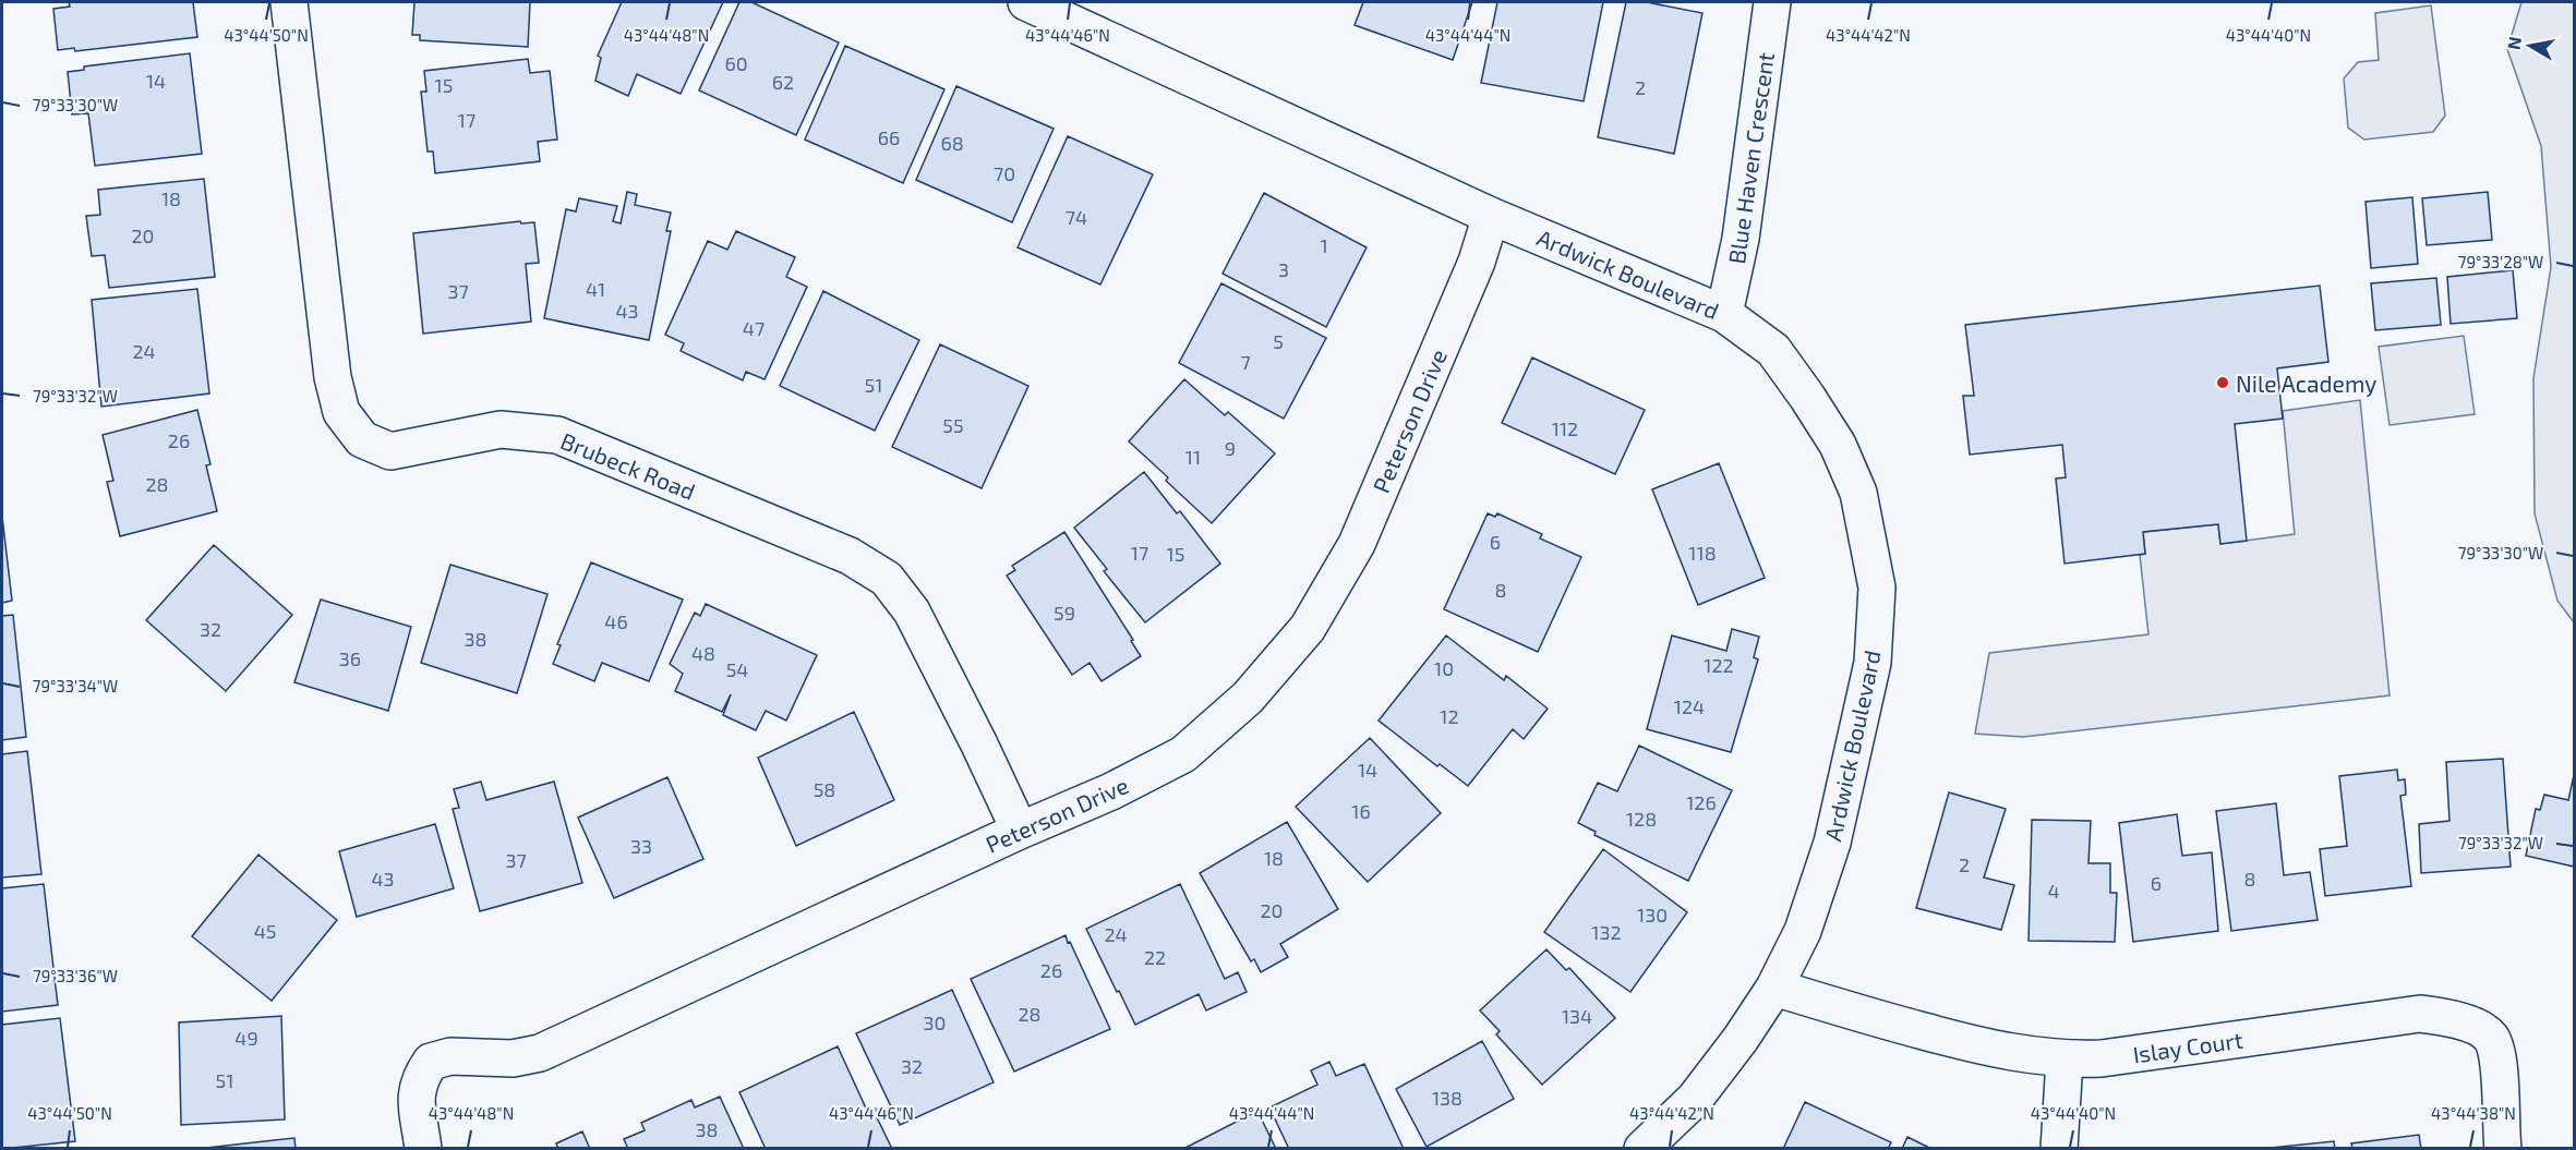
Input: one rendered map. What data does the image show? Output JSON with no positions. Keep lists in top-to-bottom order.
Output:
{
  "streets": {
    "street": [
      "Blue Haven Crescent",
      "Ardwick Boulevard",
      "Peterson Drive",
      "Brubeck Road",
      "Islay Court"
    ]
  },
  "crossings": [
    ["Blue Haven Crescent", "Ardwick Boulevard"],
    ["Ardwick Boulevard", "Peterson Drive"],
    ["Ardwick Boulevard", "Islay Court"],
    ["Peterson Drive", "Brubeck Road"]
  ],
  "places": ["Nile Academy"],
  "house_numbers": [
    "60",
    "14",
    "62",
    "15",
    "2",
    "17",
    "66",
    "68",
    "70",
    "18",
    "74",
    "20",
    "1",
    "3",
    "41",
    "37",
    "43",
    "47",
    "5",
    "24",
    "7",
    "51",
    "55",
    "112",
    "26",
    "9",
    "11",
    "28",
    "6",
    "17",
    "118",
    "15",
    "8",
    "59",
    "46",
    "32",
    "38",
    "48",
    "36",
    "122",
    "10",
    "54",
    "124",
    "12",
    "14",
    "58",
    "126",
    "16",
    "128",
    "33",
    "18",
    "37",
    "2",
    "43",
    "8",
    "6",
    "4",
    "20",
    "130",
    "45",
    "132",
    "24",
    "22",
    "26",
    "28",
    "134",
    "30",
    "49",
    "32",
    "51",
    "138",
    "38"
  ],
  "north": "left",
  "coordinates": [
    "43°44'50\"N",
    "43°44'48\"N",
    "43°44'46\"N",
    "43°44'44\"N",
    "43°44'42\"N",
    "43°44'40\"N",
    "79°33'30\"W",
    "79°33'28\"W",
    "79°33'32\"W",
    "79°33'34\"W",
    "79°33'36\"W",
    "43°44'38\"N"
  ]
}
